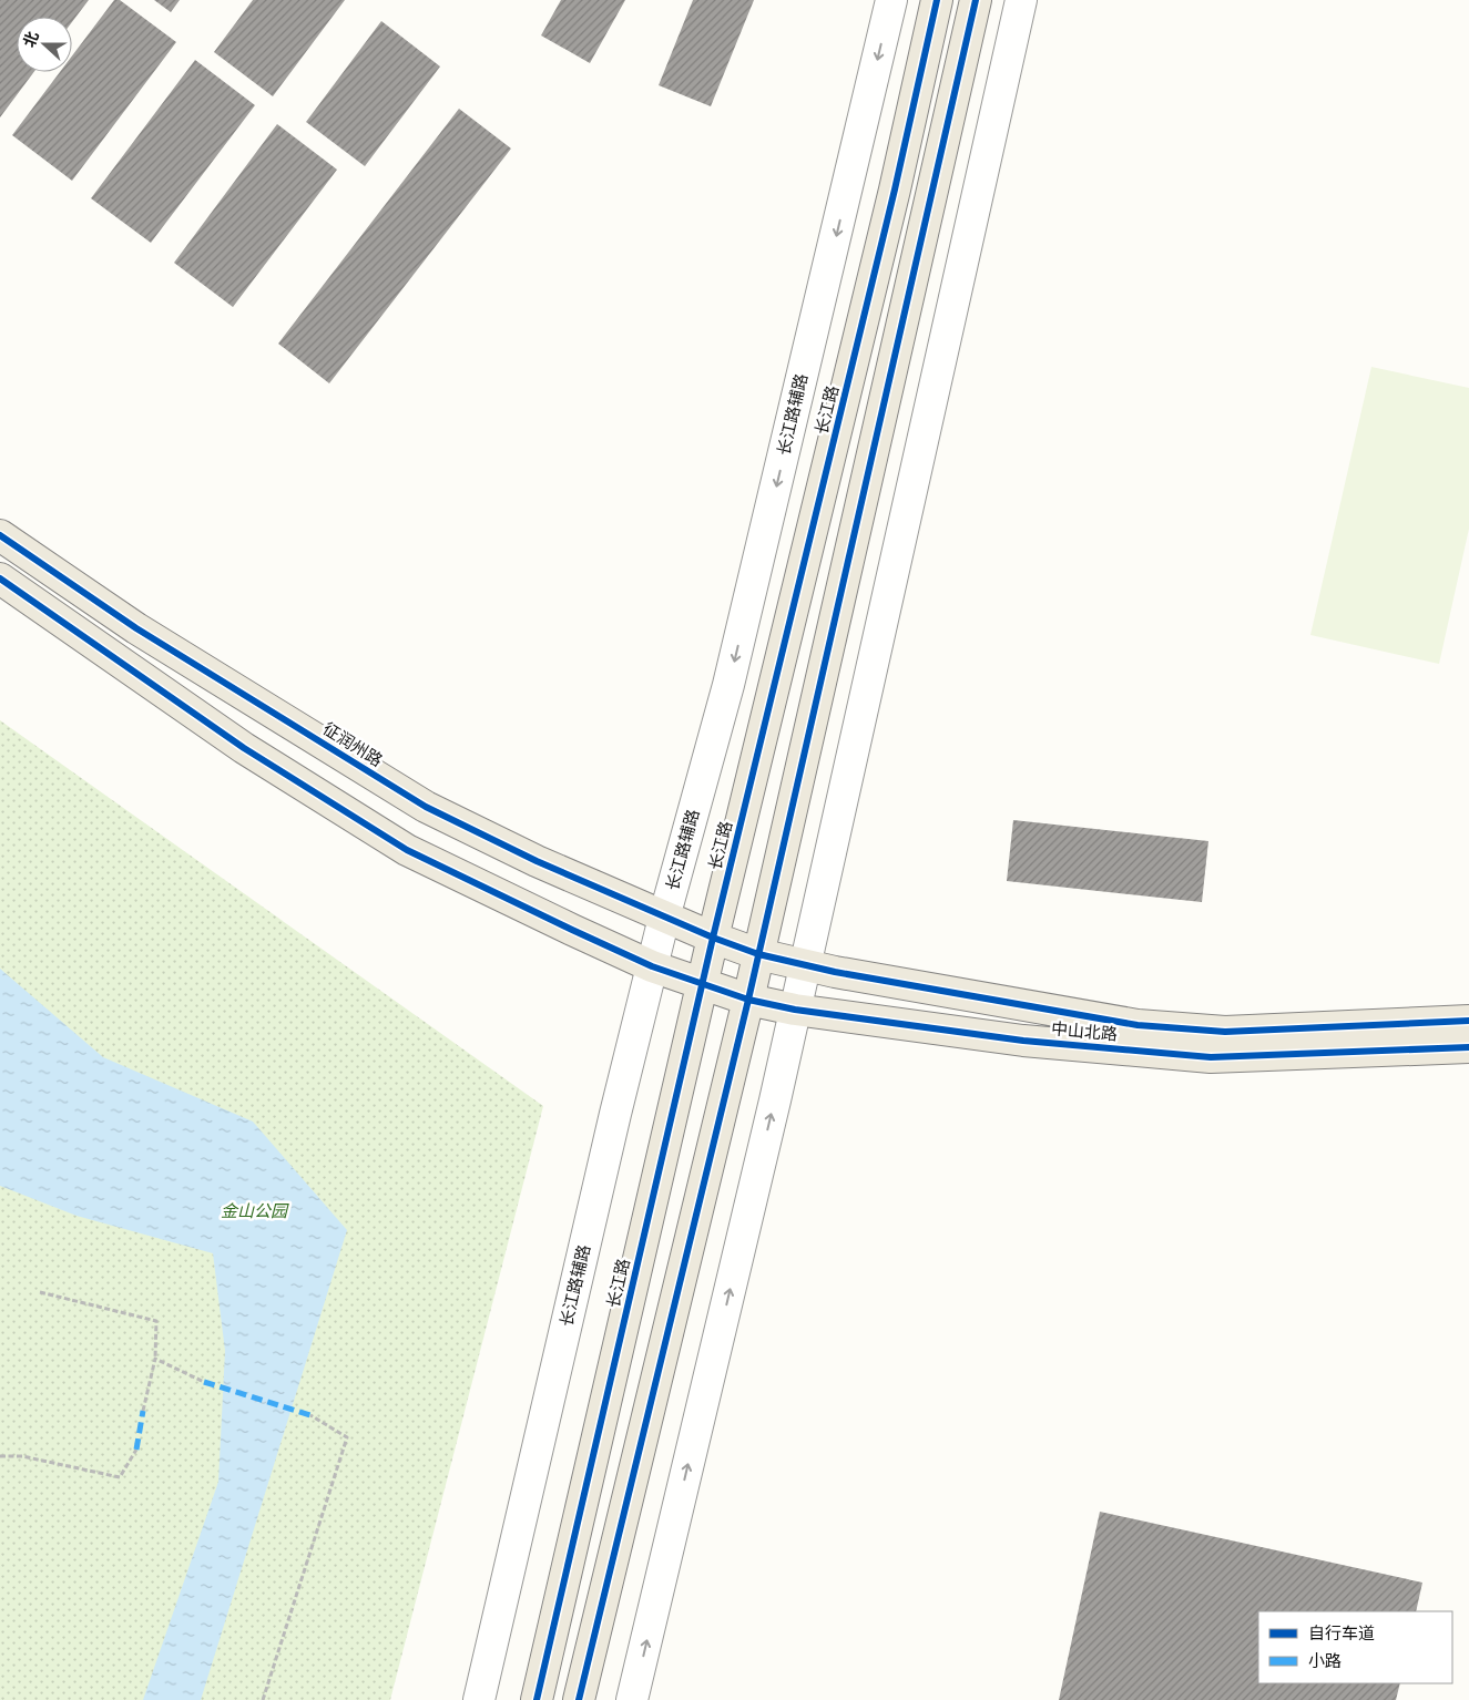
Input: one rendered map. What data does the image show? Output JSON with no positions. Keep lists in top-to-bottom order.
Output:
{
  "streets": {
    "main road": ["长江路", "征润州路", "中山北路"],
    "street": ["长江路辅路"]
  },
  "crossings": [
    ["长江路", "征润州路"],
    ["长江路", "中山北路"],
    ["长江路辅路", "征润州路"],
    ["征润州路", "中山北路"]
  ],
  "parks": ["金山公园"],
  "legend": ["自行车道", "小路"],
  "north": "left"
}
